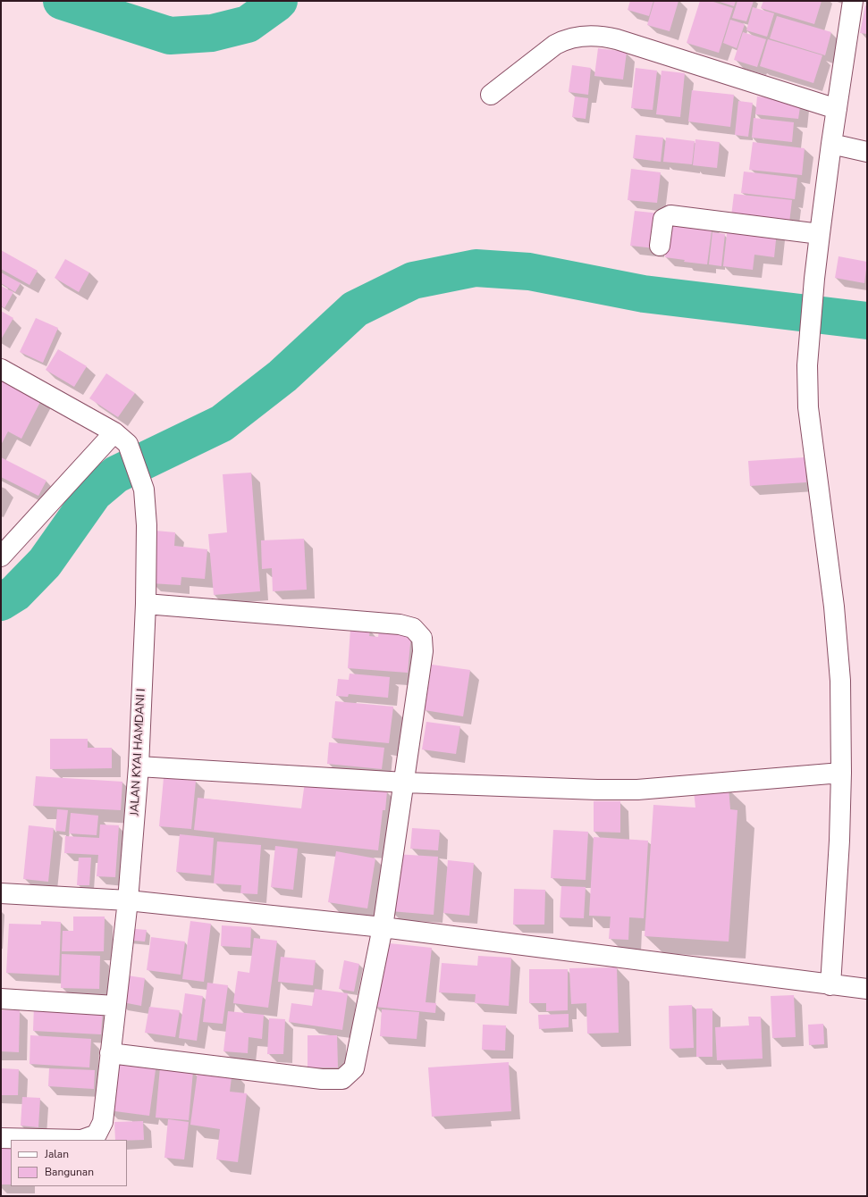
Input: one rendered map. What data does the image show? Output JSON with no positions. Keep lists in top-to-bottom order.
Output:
{
  "streets": {
    "street": ["JALAN KYAI HAMDANI I"]
  },
  "legend": ["Jalan", "Bangunan"]
}
